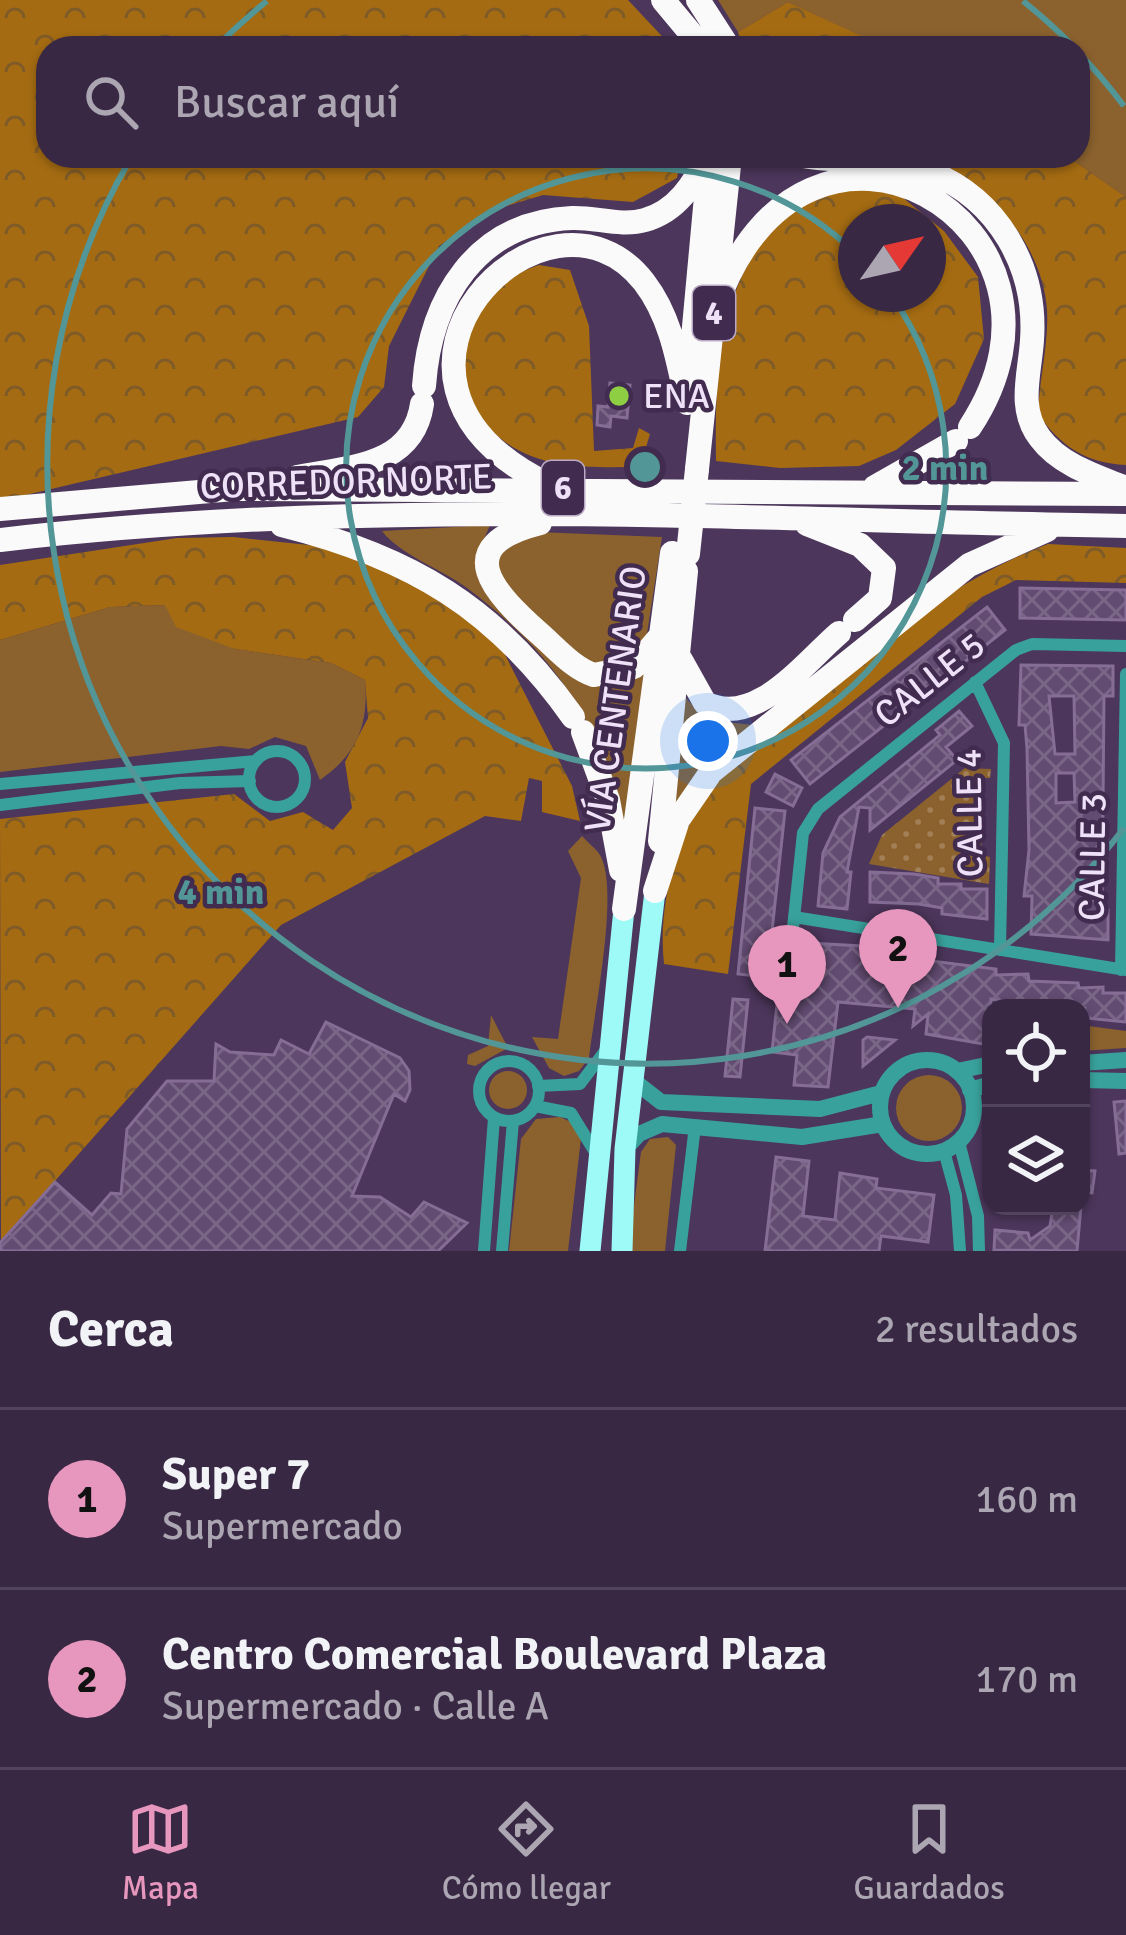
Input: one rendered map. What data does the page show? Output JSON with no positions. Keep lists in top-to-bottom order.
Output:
{
  "streets": {
    "highway": [
      "4",
      "CORREDOR NORTE",
      "6",
      "VÍA CENTENARIO"
    ],
    "street": ["CALLE 5", "CALLE 4", "CALLE 3"]
  },
  "crossings": [
    ["CALLE 5", "CALLE 4"]
  ],
  "places": ["ENA"],
  "north": "top right",
  "page": {
    "search": "Buscar aquí",
    "pins": ["2", "1"],
    "heading": ["Cerca", "2 resultados"],
    "list": [
      {
        "mark": "1",
        "name": "Super 7",
        "note": "Supermercado",
        "value": "160 m"
      },
      {
        "mark": "2",
        "name": "Centro Comercial Boulevard Plaza",
        "note": "Supermercado · Calle A",
        "value": "170 m"
      }
    ],
    "nav": ["Mapa", "Cómo llegar", "Guardados"]
  },
  "rings": ["2 min", "4 min"]
}
